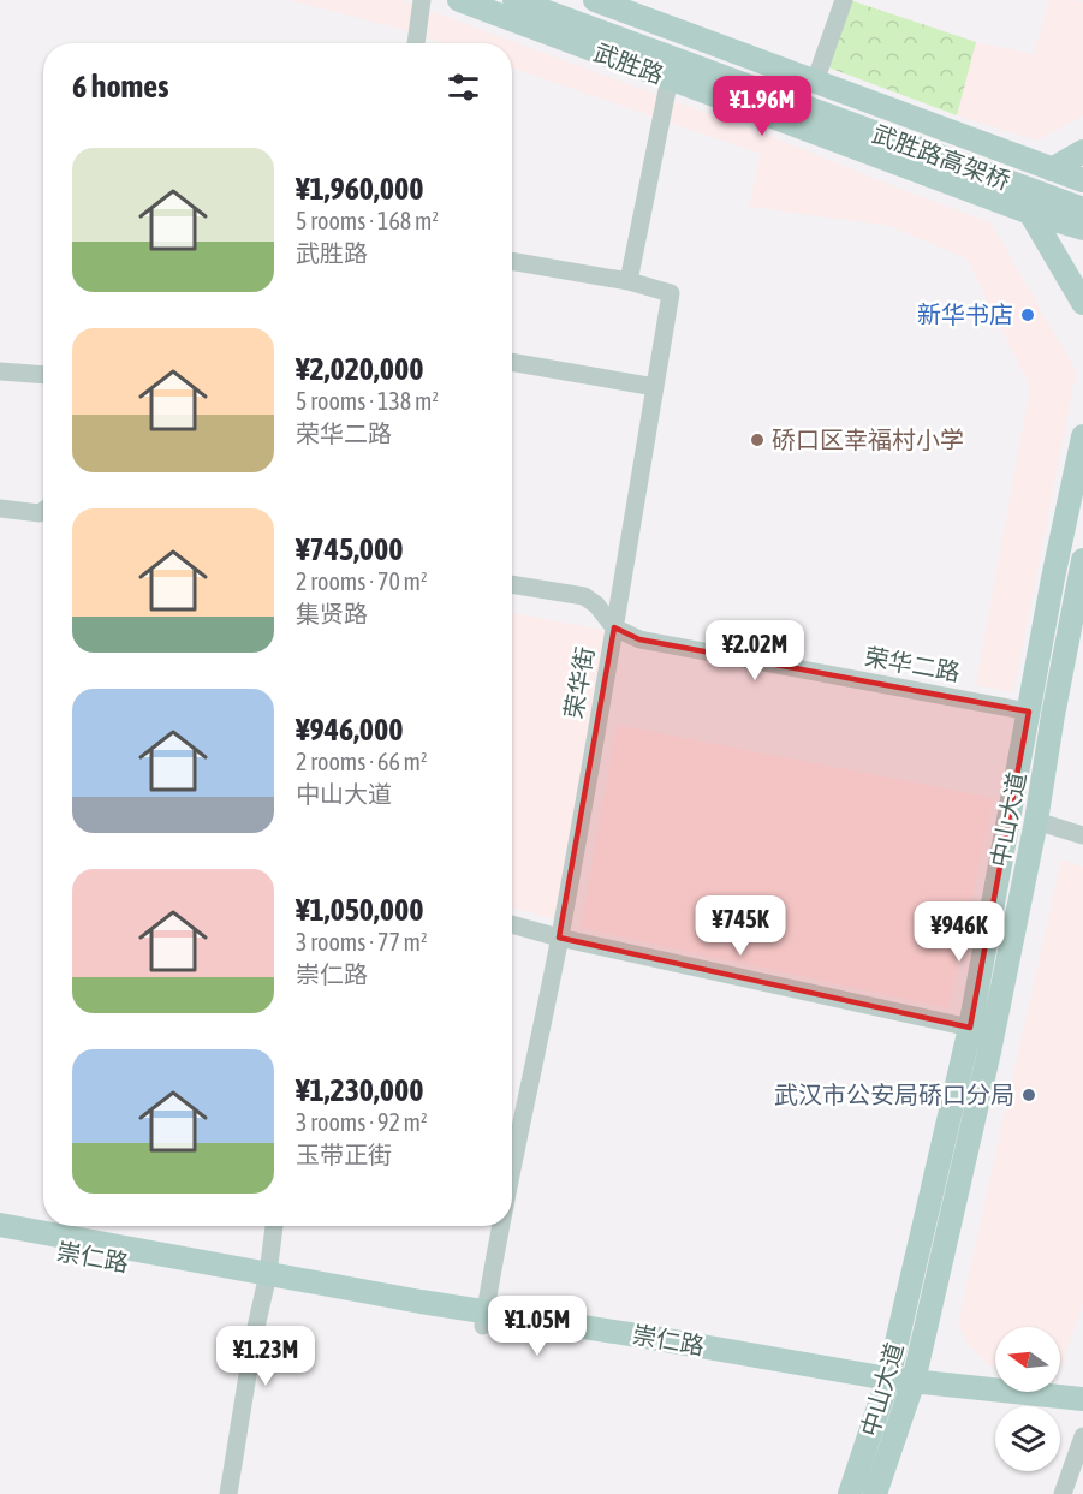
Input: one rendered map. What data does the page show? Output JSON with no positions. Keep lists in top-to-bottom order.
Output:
{
  "streets": {
    "main road": [
      "武胜路",
      "武胜路高架桥",
      "中山大道",
      "崇仁路"
    ],
    "street": ["荣华二路", "荣华街"]
  },
  "crossings": [
    ["荣华二路", "荣华街"],
    ["荣华二路", "中山大道"],
    ["荣华街", "崇仁路"],
    ["中山大道", "崇仁路"]
  ],
  "places": ["新华书店", "硚口区幸福村小学", "武汉市公安局硚口分局"],
  "north": "left",
  "page": {
    "heading": "6 homes",
    "price": [
      "¥1.96M",
      "¥2.02M",
      "¥745K",
      "¥946K",
      "¥1.05M",
      "¥1.23M"
    ],
    "list": [
      {
        "name": "¥1,960,000",
        "note": "5 rooms · 168 m² · 武胜路"
      },
      {
        "name": "¥2,020,000",
        "note": "5 rooms · 138 m² · 荣华二路"
      },
      {
        "name": "¥745,000",
        "note": "2 rooms · 70 m² · 集贤路"
      },
      {
        "name": "¥946,000",
        "note": "2 rooms · 66 m² · 中山大道"
      },
      {
        "name": "¥1,050,000",
        "note": "3 rooms · 77 m² · 崇仁路"
      },
      {
        "name": "¥1,230,000",
        "note": "3 rooms · 92 m² · 玉带正街"
      }
    ]
  }
}
